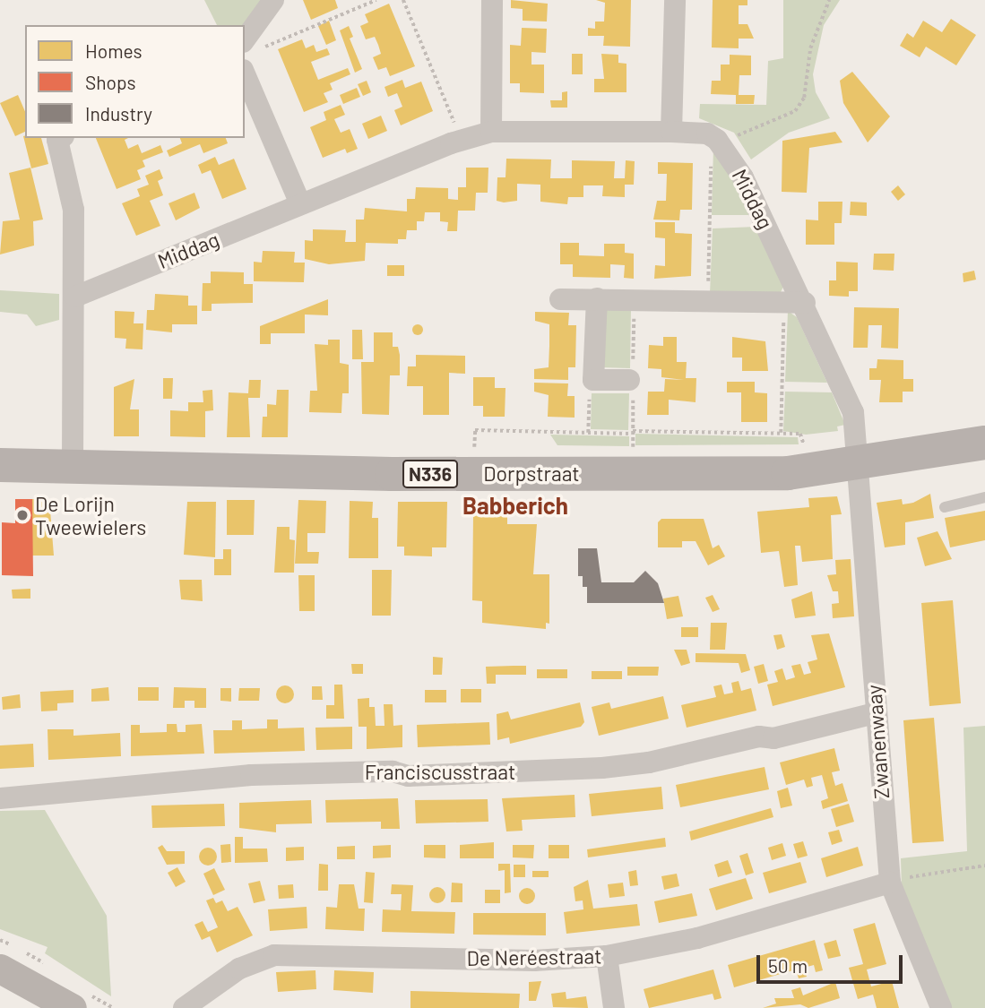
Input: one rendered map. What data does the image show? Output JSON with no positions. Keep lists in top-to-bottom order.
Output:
{
  "streets": {
    "main road": ["Dorpstraat", "N336"],
    "street": [
      "Middag",
      "Zwanenwaay",
      "Franciscusstraat",
      "De Neréestraat"
    ]
  },
  "crossings": [
    ["Middag", "Dorpstraat"],
    ["Middag", "Zwanenwaay"],
    ["Dorpstraat", "Zwanenwaay"],
    ["Zwanenwaay", "Franciscusstraat"],
    ["Zwanenwaay", "De Neréestraat"]
  ],
  "districts": ["Babberich"],
  "places": ["De Lorijn Tweewielers"],
  "legend": ["Homes", "Shops", "Industry"],
  "scale_bar": "50 m"
}
